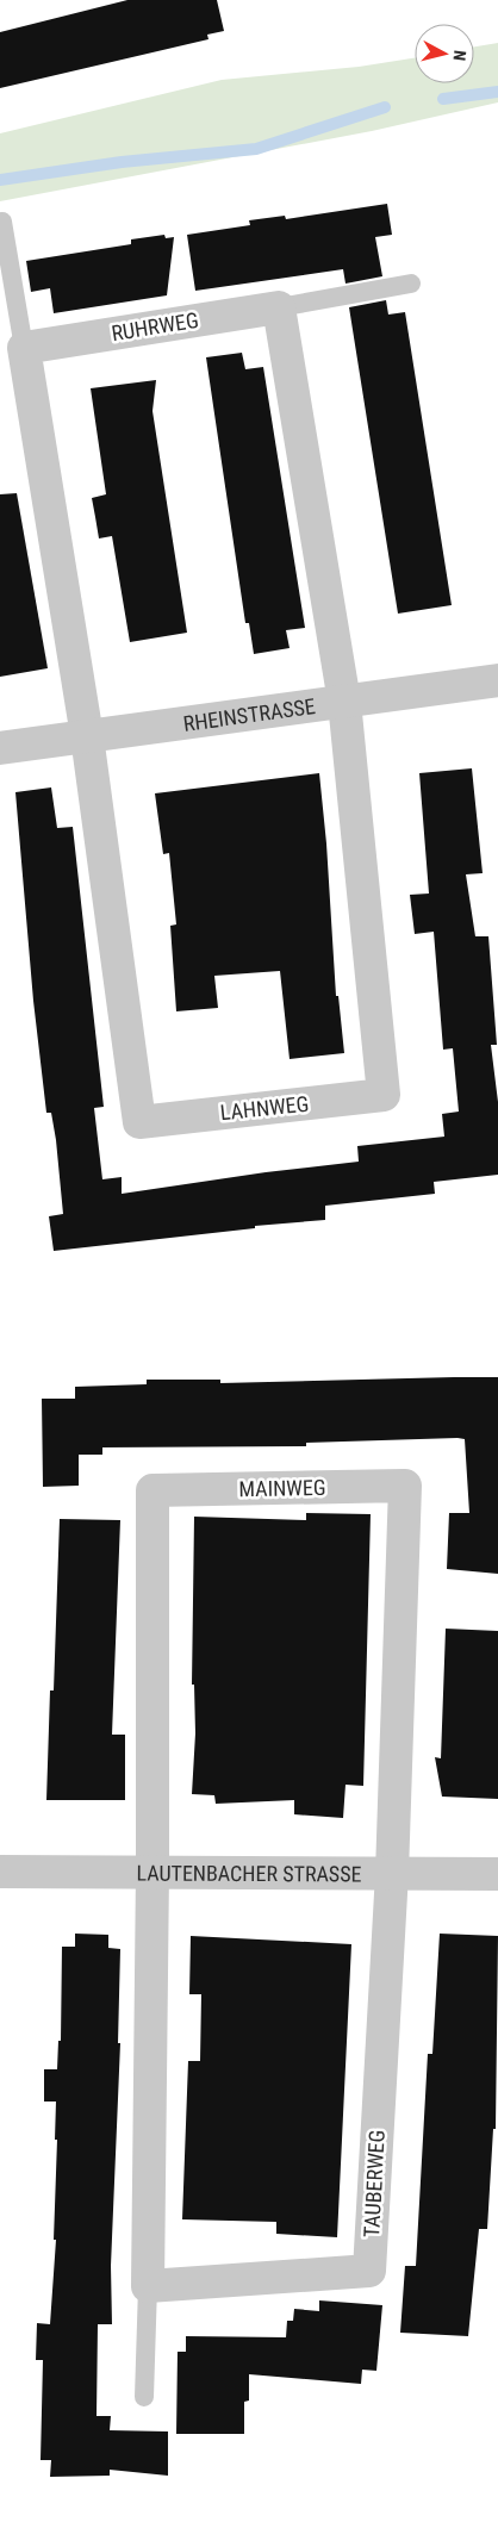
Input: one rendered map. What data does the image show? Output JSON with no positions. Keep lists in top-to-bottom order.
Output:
{
  "streets": {
    "street": [
      "RUHRWEG",
      "RHEINSTRASSE",
      "LAHNWEG",
      "MAINWEG",
      "LAUTENBACHER STRASSE",
      "TAUBERWEG"
    ]
  },
  "crossings": [
    ["RHEINSTRASSE", "LAHNWEG"],
    ["MAINWEG", "LAUTENBACHER STRASSE"],
    ["MAINWEG", "TAUBERWEG"],
    ["LAUTENBACHER STRASSE", "TAUBERWEG"]
  ],
  "north": "right"
}
